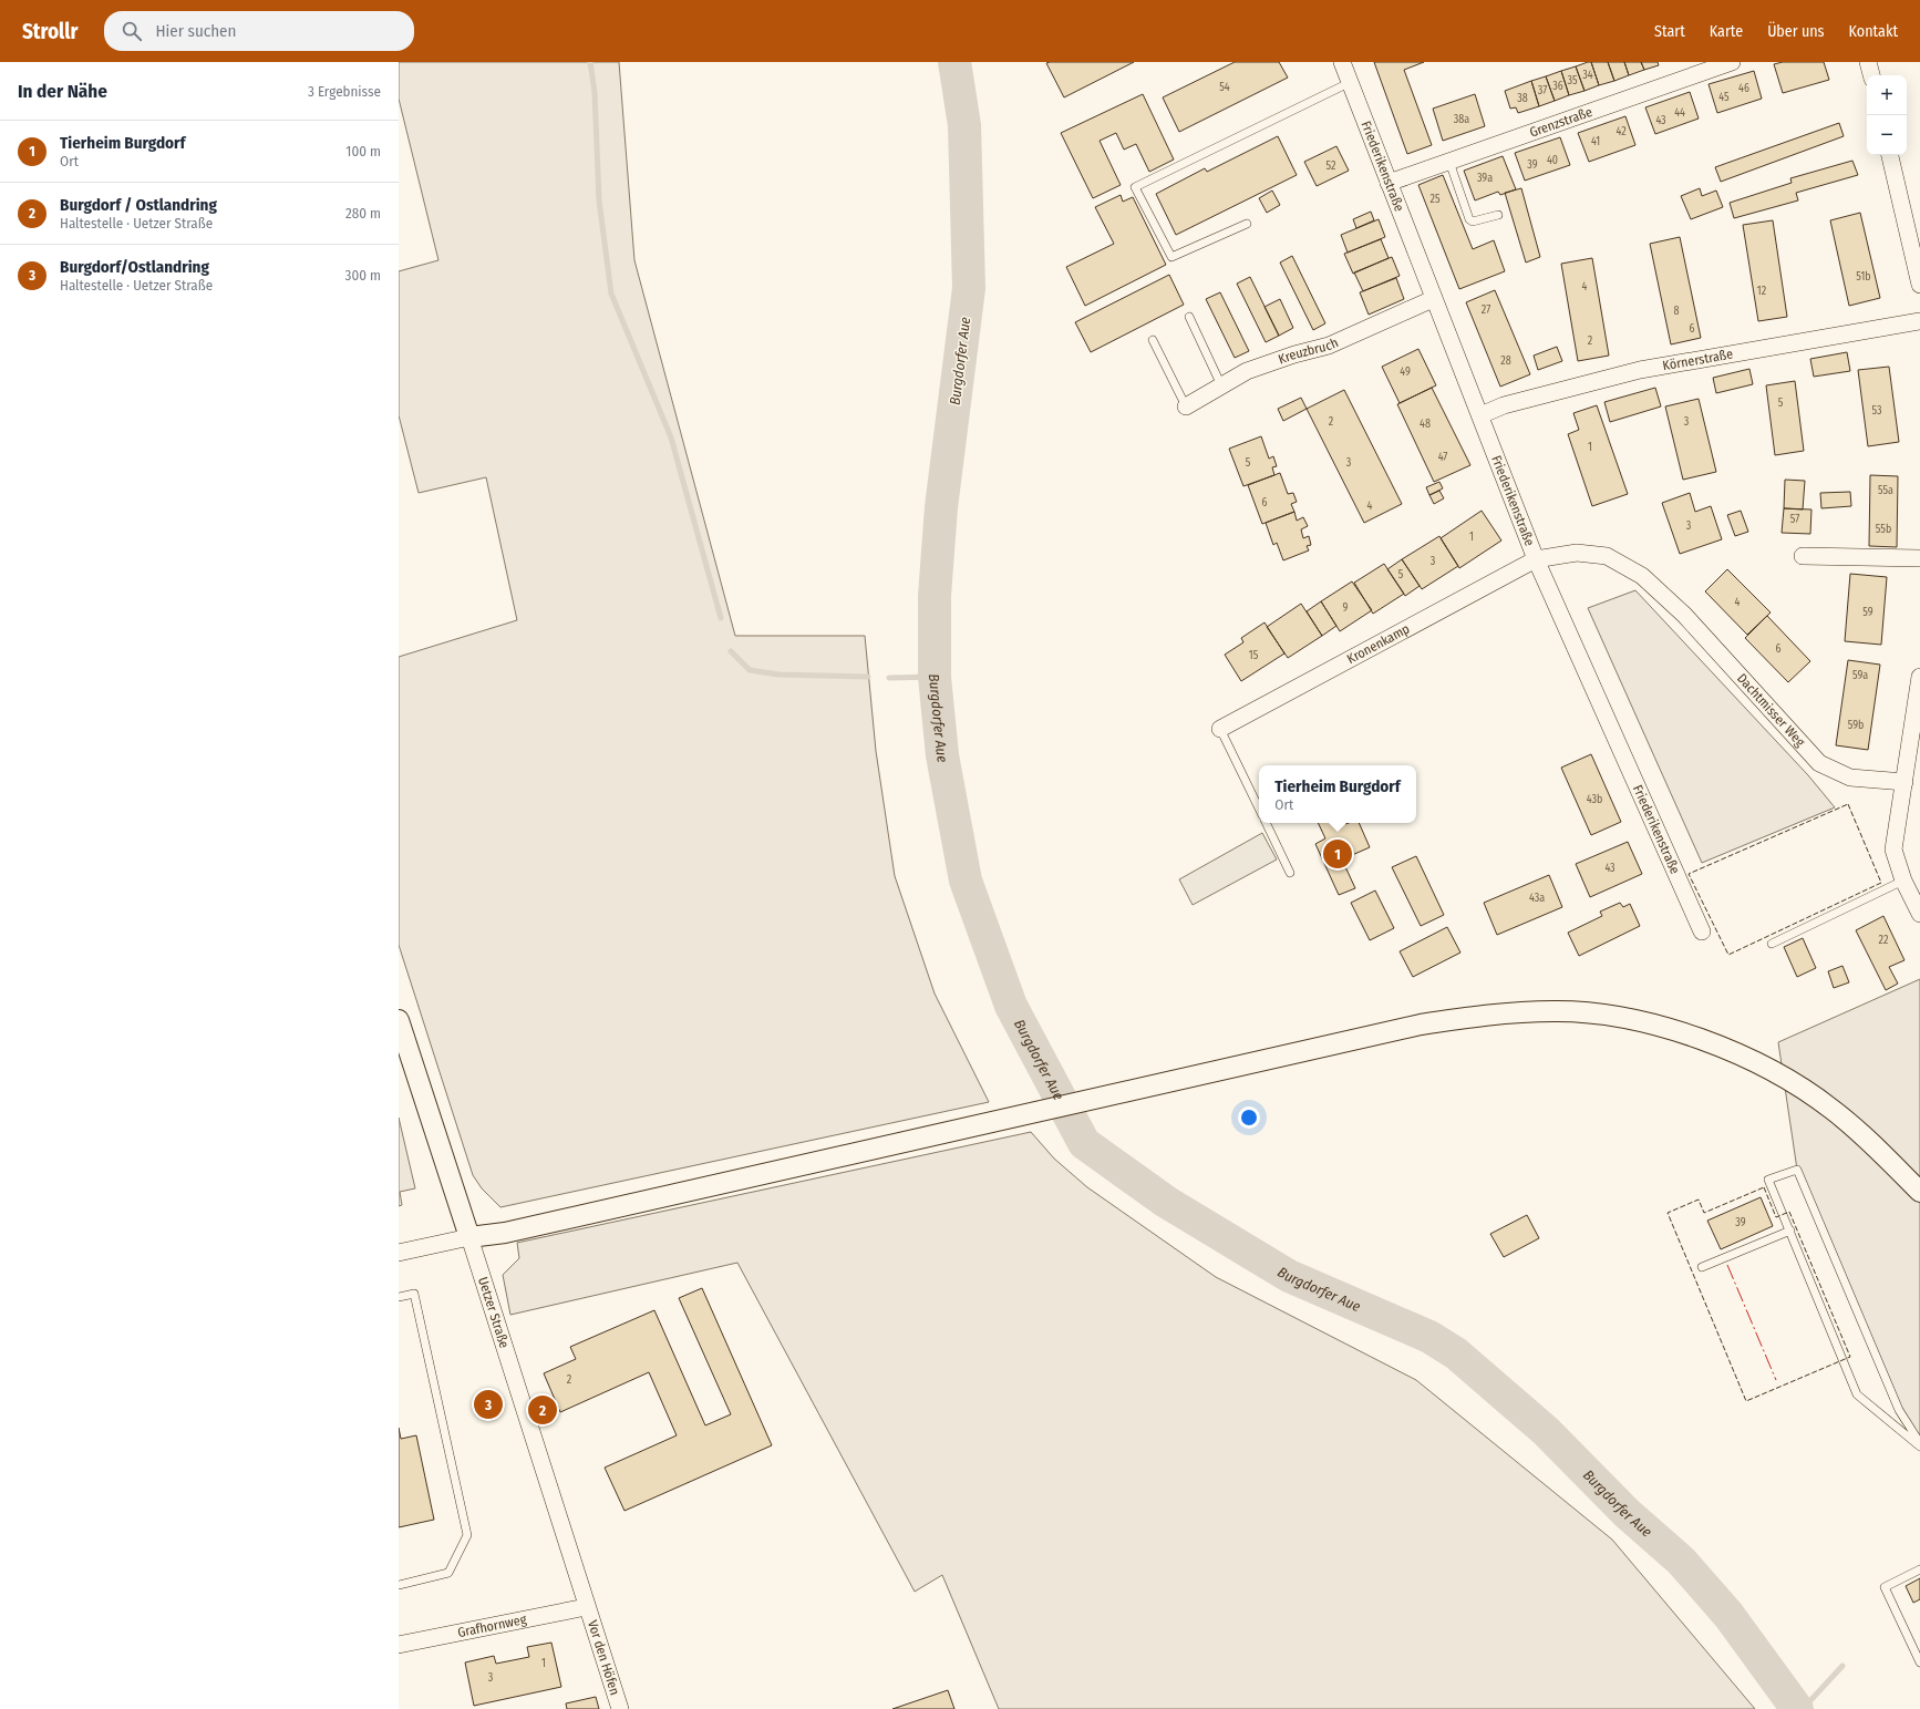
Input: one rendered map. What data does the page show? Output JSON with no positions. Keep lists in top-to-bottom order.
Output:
{
  "streets": {
    "street": [
      "Grenzstraße",
      "Friederikenstraße",
      "Kreuzbruch",
      "Körnerstraße",
      "Kronenkamp",
      "Dachtmisser Weg",
      "Uetzer Straße",
      "Grafhornweg",
      "Vor den Höfen"
    ]
  },
  "crossings": [
    ["Grenzstraße", "Friederikenstraße"],
    ["Friederikenstraße", "Kreuzbruch"],
    ["Friederikenstraße", "Körnerstraße"],
    ["Friederikenstraße", "Kronenkamp"],
    ["Friederikenstraße", "Dachtmisser Weg"],
    ["Kronenkamp", "Dachtmisser Weg"],
    ["Uetzer Straße", "Grafhornweg"],
    ["Uetzer Straße", "Vor den Höfen"],
    ["Grafhornweg", "Vor den Höfen"]
  ],
  "water": ["Burgdorfer Aue"],
  "house_numbers": [
    "34",
    "35",
    "36",
    "54",
    "46",
    "37",
    "45",
    "38",
    "44",
    "38a",
    "43",
    "42",
    "41",
    "40",
    "39",
    "52",
    "39a",
    "25",
    "51b",
    "4",
    "12",
    "27",
    "8",
    "6",
    "2",
    "28",
    "49",
    "5",
    "53",
    "2",
    "3",
    "48",
    "1",
    "47",
    "5",
    "3",
    "55a",
    "6",
    "4",
    "57",
    "3",
    "55b",
    "1",
    "3",
    "5",
    "4",
    "9",
    "59",
    "6",
    "15",
    "59a",
    "59b",
    "43b",
    "43",
    "43a",
    "22",
    "39",
    "2",
    "1",
    "3"
  ],
  "page": {
    "header": "Strollr",
    "search": "Hier suchen",
    "nav": [
      "Start",
      "Karte",
      "Über uns",
      "Kontakt"
    ],
    "heading": ["In der Nähe", "3 Ergebnisse"],
    "map_buttons": ["+", "−"],
    "list": [
      {
        "mark": "1",
        "name": "Tierheim Burgdorf",
        "note": "Ort",
        "value": "100 m"
      },
      {
        "mark": "2",
        "name": "Burgdorf / Ostlandring",
        "note": "Haltestelle · Uetzer Straße",
        "value": "280 m"
      },
      {
        "mark": "3",
        "name": "Burgdorf/Ostlandring",
        "note": "Haltestelle · Uetzer Straße",
        "value": "300 m"
      }
    ],
    "popup": ["Tierheim Burgdorf", "Ort"],
    "pins": ["1", "3", "2"]
  }
}
